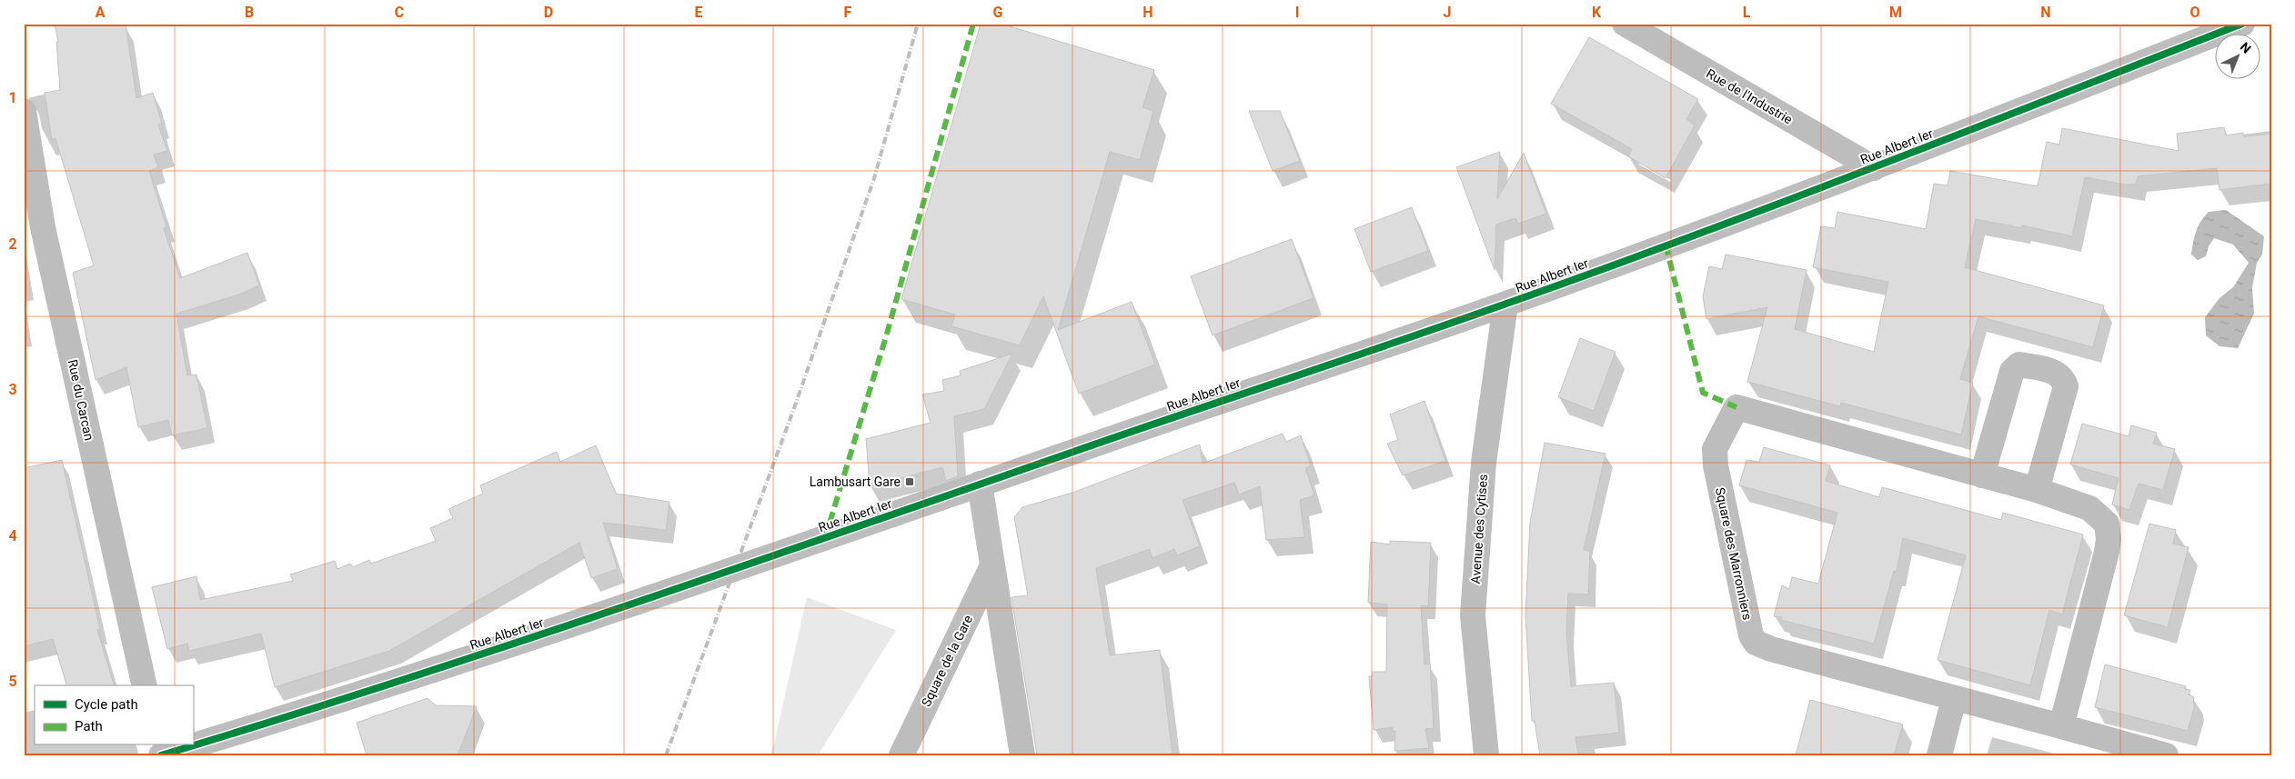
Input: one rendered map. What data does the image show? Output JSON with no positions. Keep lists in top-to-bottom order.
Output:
{
  "streets": {
    "street": [
      "Rue de l'Industrie",
      "Rue Albert Ier",
      "Rue du Carcan",
      "Avenue des Cytises",
      "Square des Marronniers",
      "Square de la Gare"
    ]
  },
  "crossings": [
    ["Rue de l'Industrie", "Rue Albert Ier"],
    ["Rue Albert Ier", "Avenue des Cytises"]
  ],
  "places": {
    "transit": ["Lambusart Gare"]
  },
  "legend": ["Cycle path", "Path"],
  "north": "top right",
  "grid": {
    "columns": [
      "A",
      "B",
      "C",
      "D",
      "E",
      "F",
      "G",
      "H",
      "I",
      "J",
      "K",
      "L",
      "M",
      "N",
      "O"
    ],
    "rows": [
      "1",
      "2",
      "3",
      "4",
      "5"
    ]
  }
}
